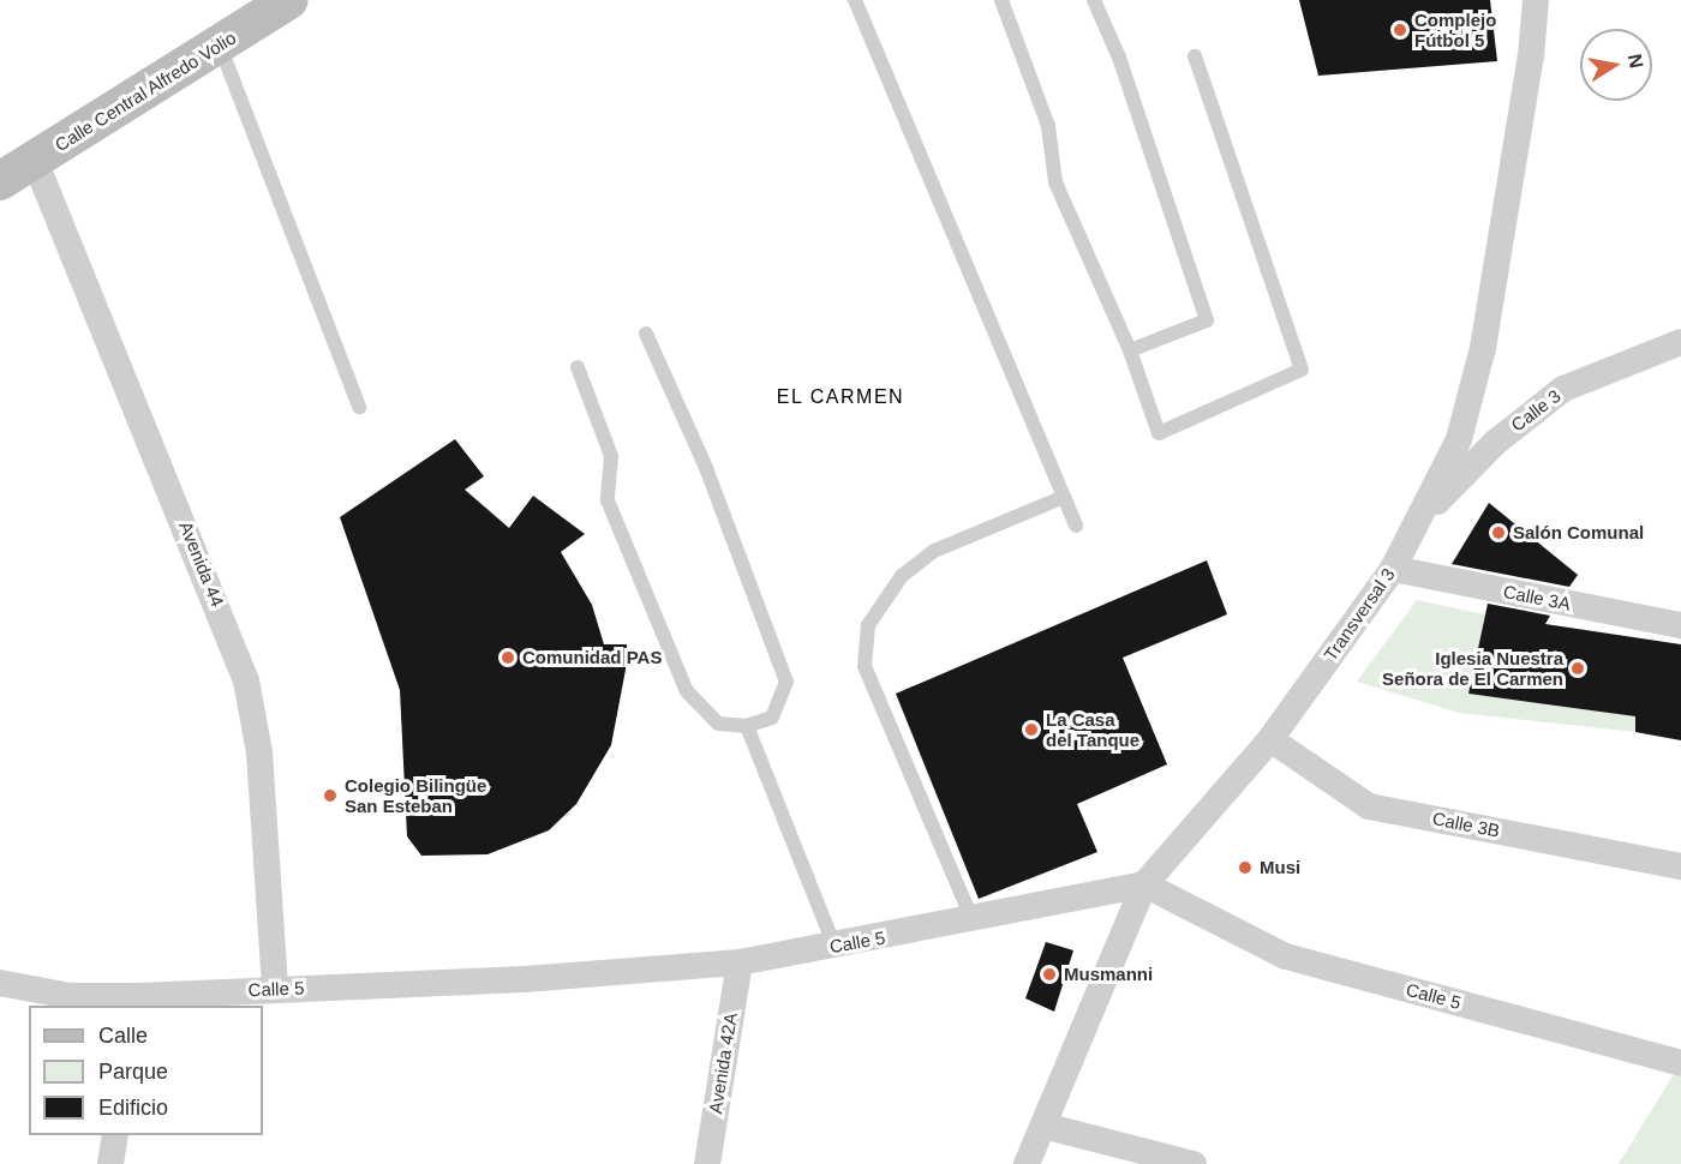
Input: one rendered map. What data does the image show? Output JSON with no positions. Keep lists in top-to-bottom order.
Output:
{
  "streets": {
    "main road": ["Calle Central Alfredo Volio"],
    "street": [
      "Calle 3",
      "Avenida 44",
      "Calle 3A",
      "Transversal 3",
      "Calle 3B",
      "Calle 5",
      "Avenida 42A"
    ]
  },
  "crossings": [
    ["Calle Central Alfredo Volio", "Avenida 44"],
    ["Calle 3", "Transversal 3"],
    ["Avenida 44", "Calle 5"],
    ["Calle 3A", "Transversal 3"],
    ["Transversal 3", "Calle 3B"],
    ["Transversal 3", "Calle 5"],
    ["Calle 5", "Avenida 42A"]
  ],
  "districts": ["EL CARMEN"],
  "places": [
    "Complejo Fútbol 5",
    "Salón Comunal",
    "Comunidad PAS",
    "Iglesia Nuestra Señora de El Carmen",
    "La Casa del Tanque",
    "Colegio Bilingüe San Esteban",
    "Musi",
    "Musmanni"
  ],
  "legend": ["Calle", "Parque", "Edificio"],
  "north": "right"
}
